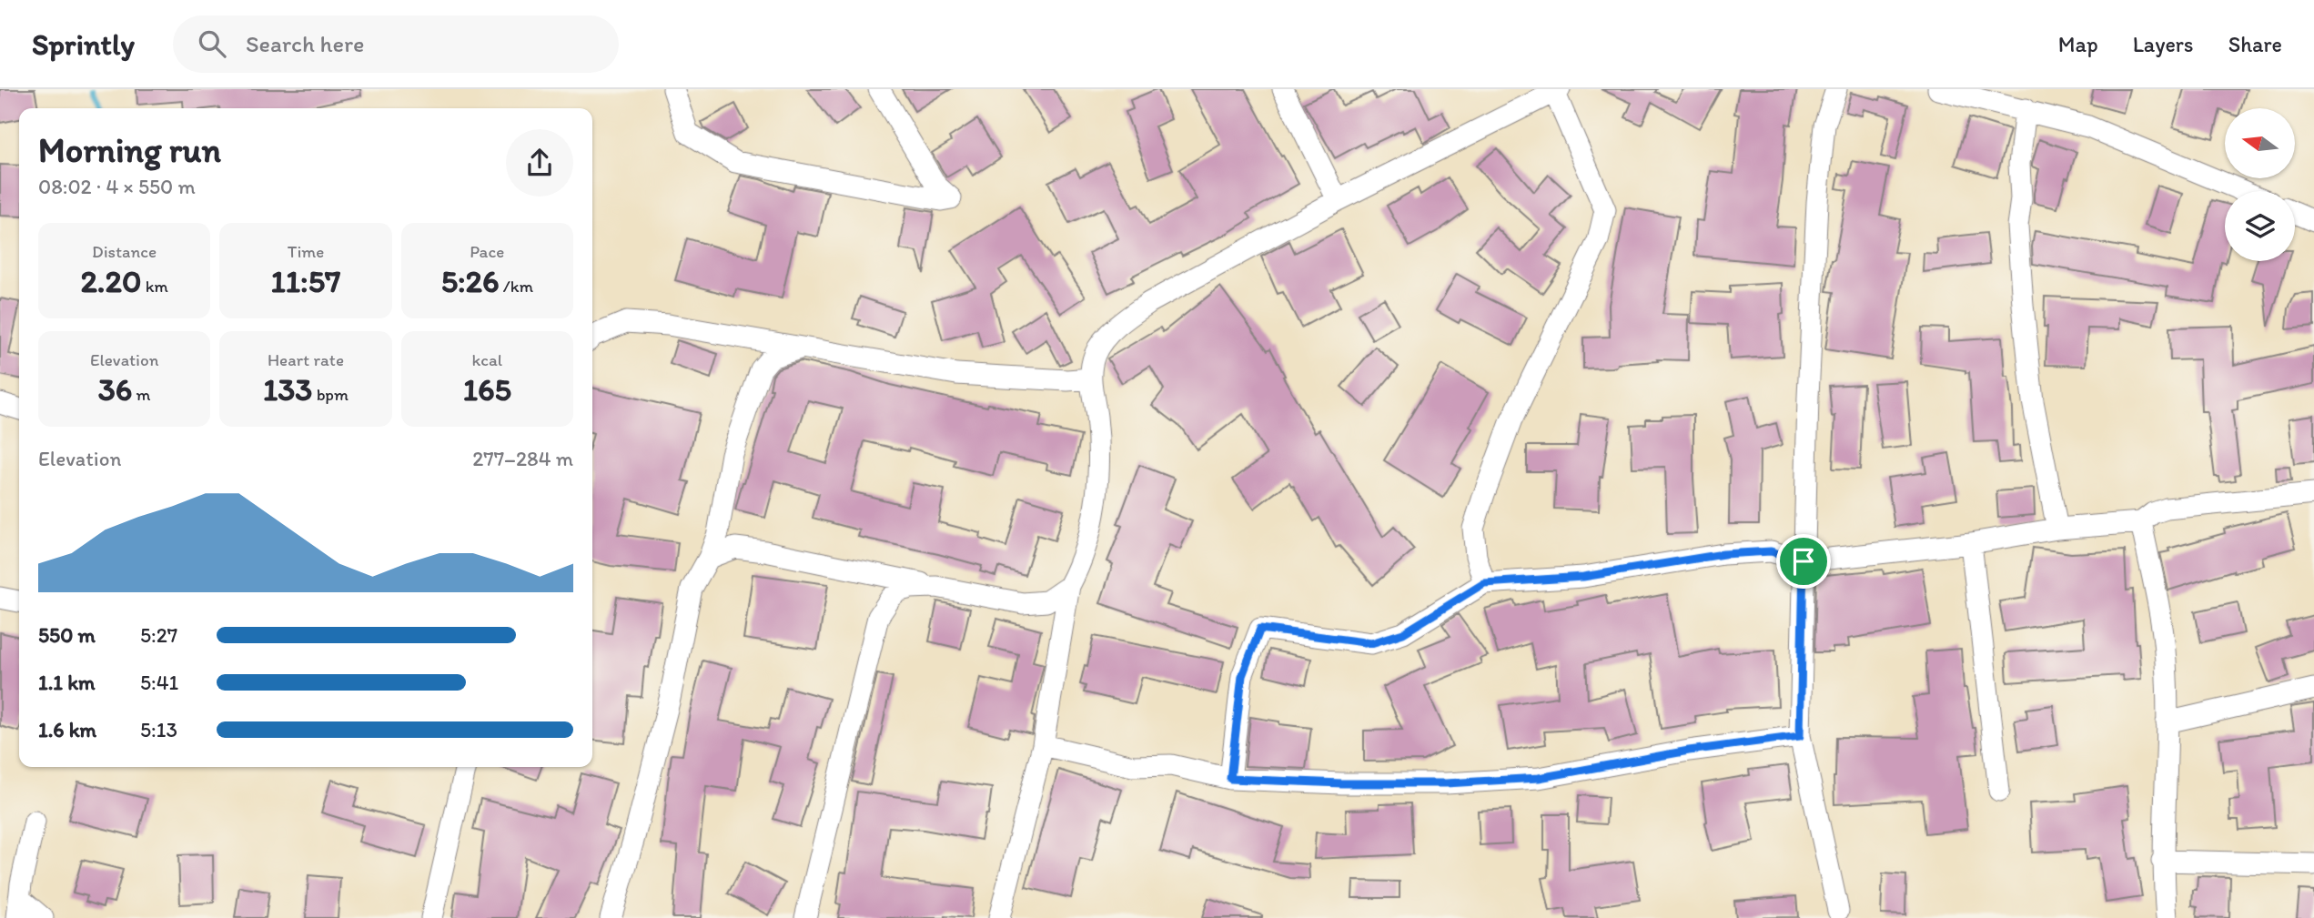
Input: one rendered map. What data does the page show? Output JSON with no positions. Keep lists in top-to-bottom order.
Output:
{
  "north": "left",
  "page": {
    "header": "Sprintly",
    "search": "Search here",
    "nav": ["Map", "Layers", "Share"],
    "heading": ["Morning run", "08:02 · 4 × 550 m"],
    "stats": [
      ["Distance", "2.20 km"],
      ["Time", "11:57"],
      ["Pace", "5:26 /km"],
      ["Elevation", "36 m"],
      ["Heart rate", "133 bpm"],
      ["kcal", "165"]
    ],
    "chart": ["Elevation", "277–284 m"],
    "list": [
      {
        "name": "550 m",
        "note": "5:27"
      },
      {
        "name": "1.1 km",
        "note": "5:41"
      },
      {
        "name": "1.6 km",
        "note": "5:13"
      }
    ]
  }
}
